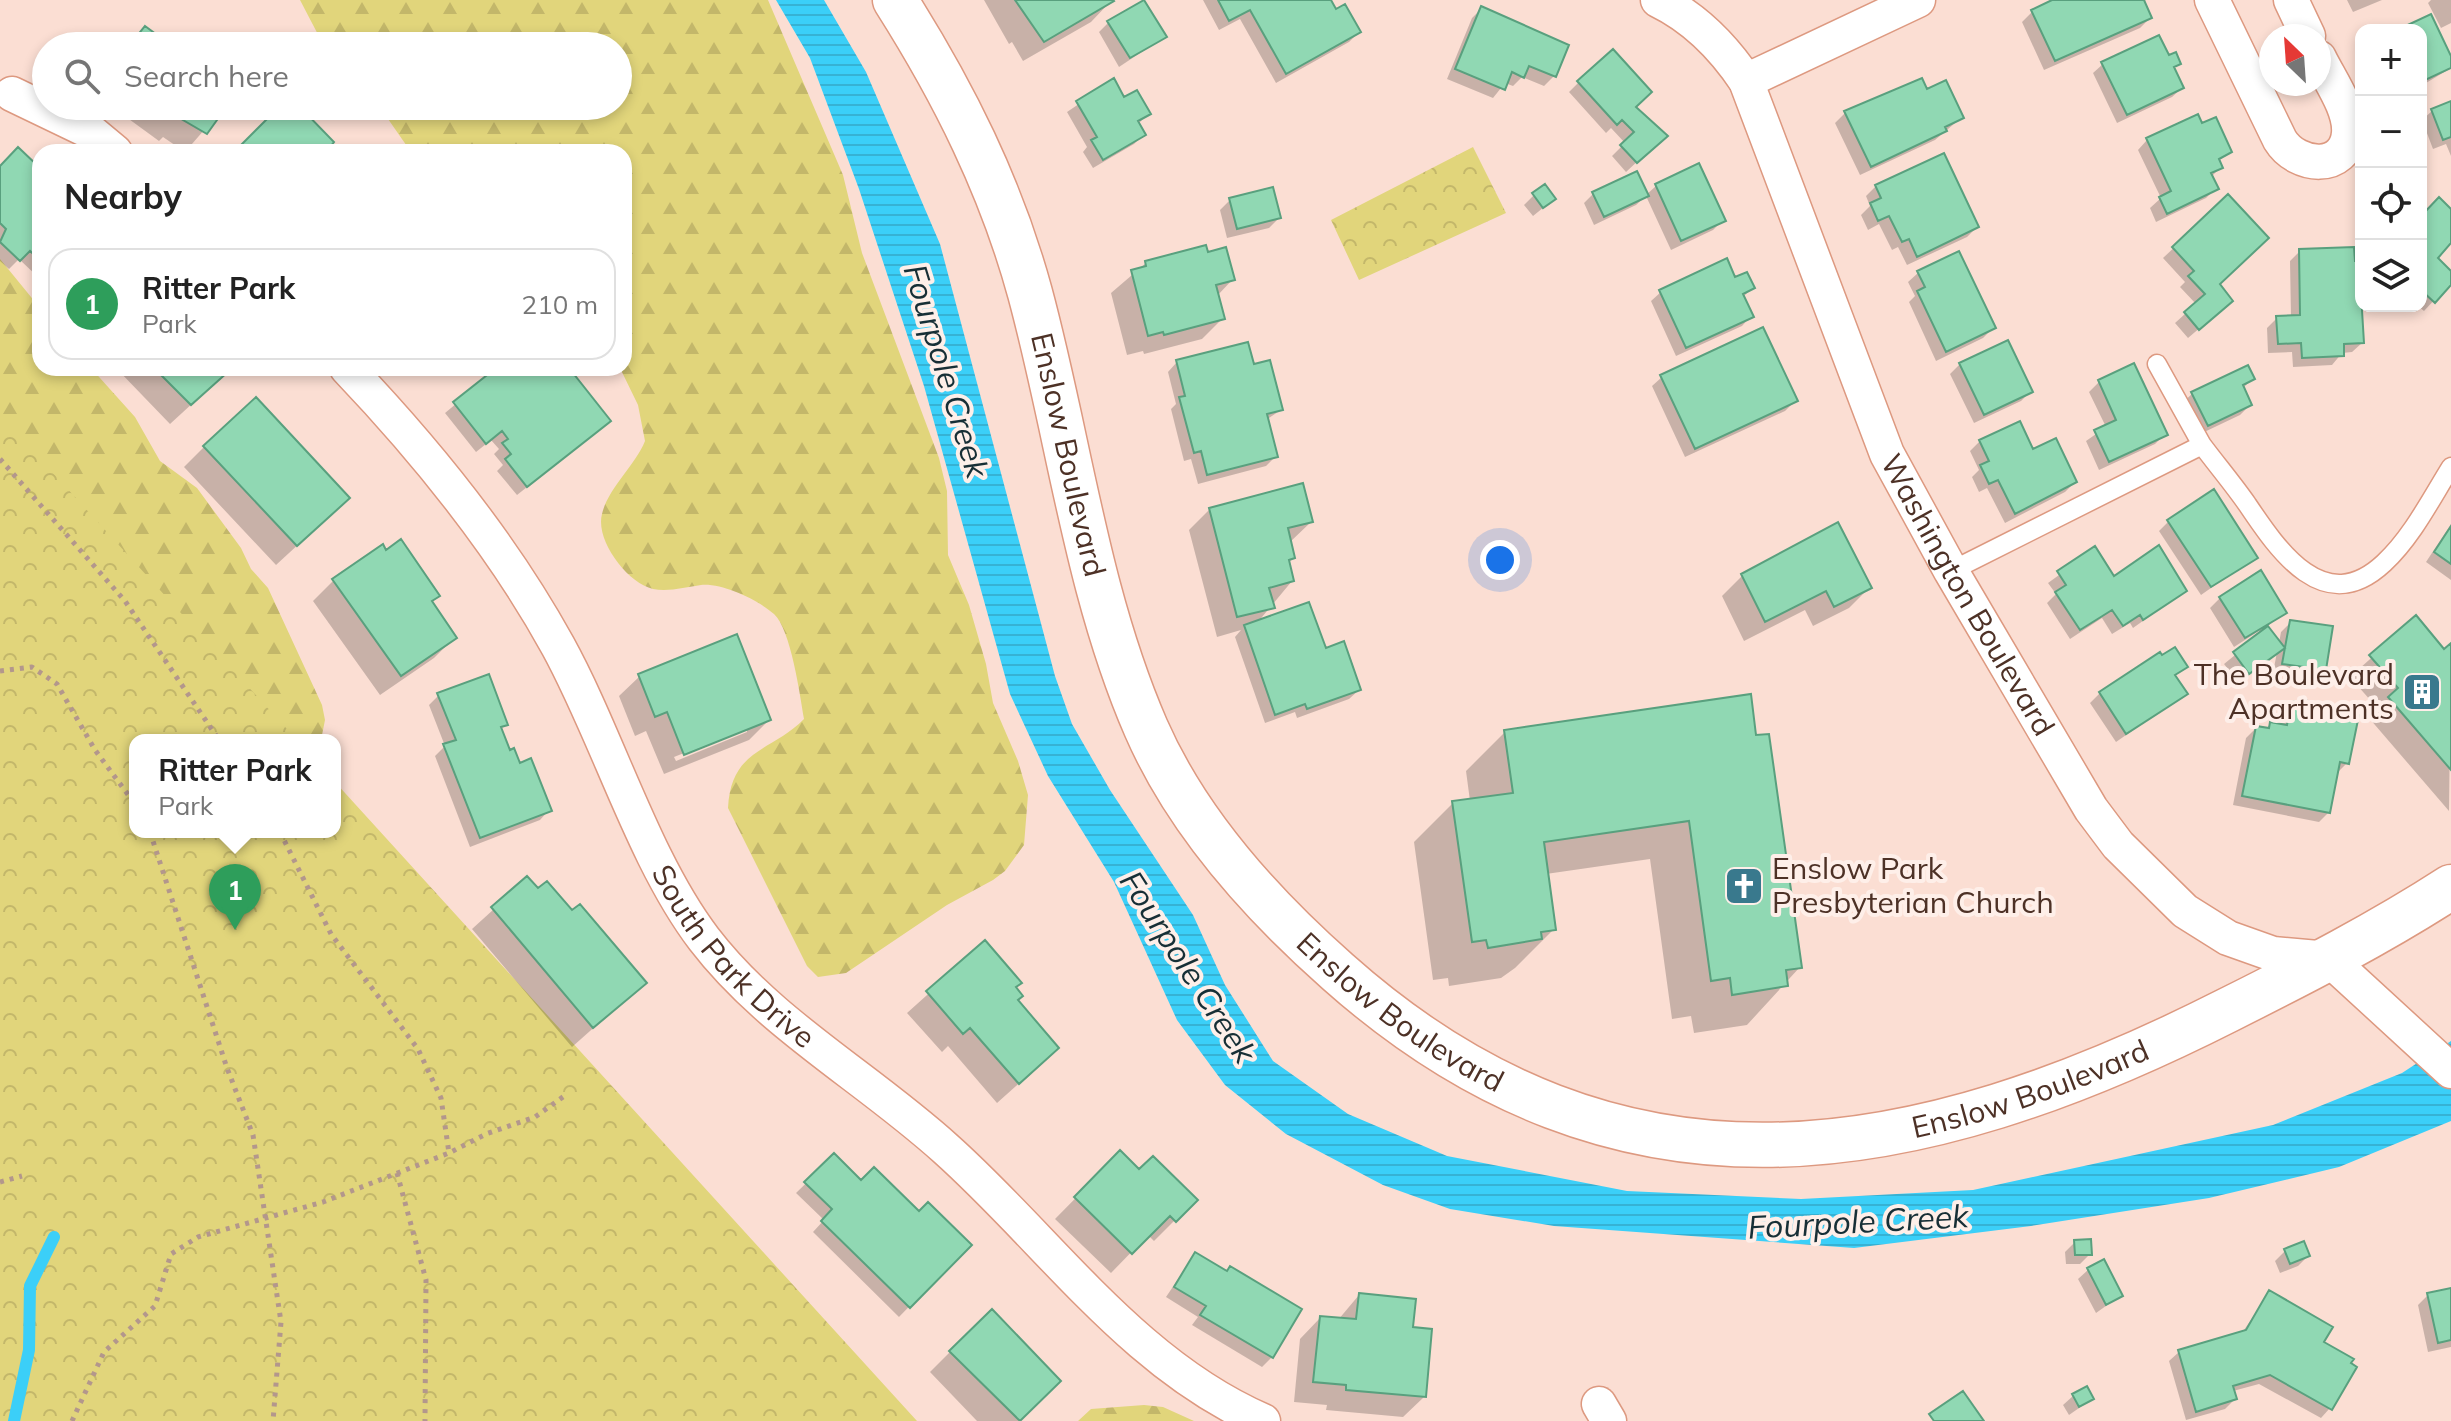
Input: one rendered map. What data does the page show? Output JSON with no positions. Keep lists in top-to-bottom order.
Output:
{
  "streets": {
    "street": ["Enslow Boulevard", "Washington Boulevard", "South Park Drive"]
  },
  "crossings": [
    ["Enslow Boulevard", "Washington Boulevard"]
  ],
  "water": ["Fourpole Creek"],
  "places": {
    "building": ["The Boulevard Apartments"],
    "church": ["Enslow Park Presbyterian Church"]
  },
  "north": "top left",
  "page": {
    "map_buttons": ["+", "−"],
    "search": "Search here",
    "heading": "Nearby",
    "list": [
      {
        "mark": "1",
        "name": "Ritter Park",
        "note": "Park",
        "value": "210 m"
      }
    ],
    "popup": ["Ritter Park", "Park"],
    "pins": "1"
  }
}
